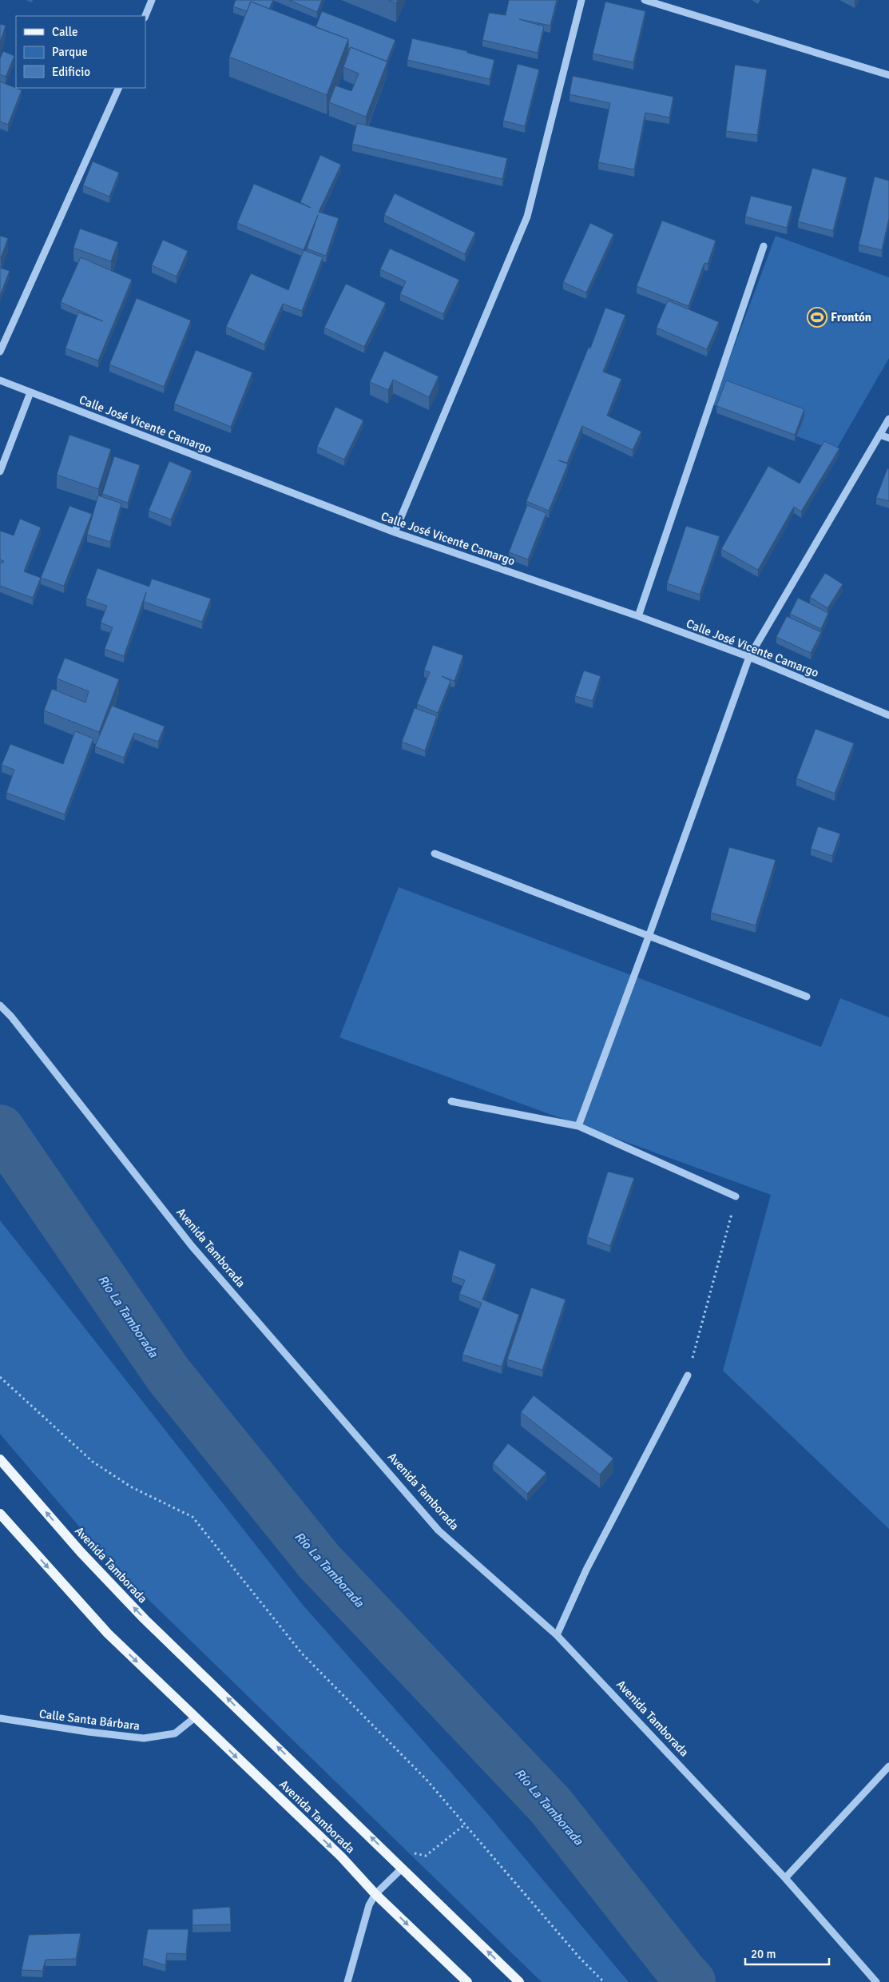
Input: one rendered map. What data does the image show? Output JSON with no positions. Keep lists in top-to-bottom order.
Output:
{
  "streets": {
    "main road": ["Avenida Tamborada"],
    "street": ["Calle José Vicente Camargo", "Calle Santa Bárbara"]
  },
  "crossings": [
    ["Avenida Tamborada", "Calle Santa Bárbara"]
  ],
  "water": ["Río La Tamborada"],
  "places": {
    "sports": ["Frontón"]
  },
  "legend": ["Calle", "Parque", "Edificio"],
  "scale_bar": "20 m"
}
